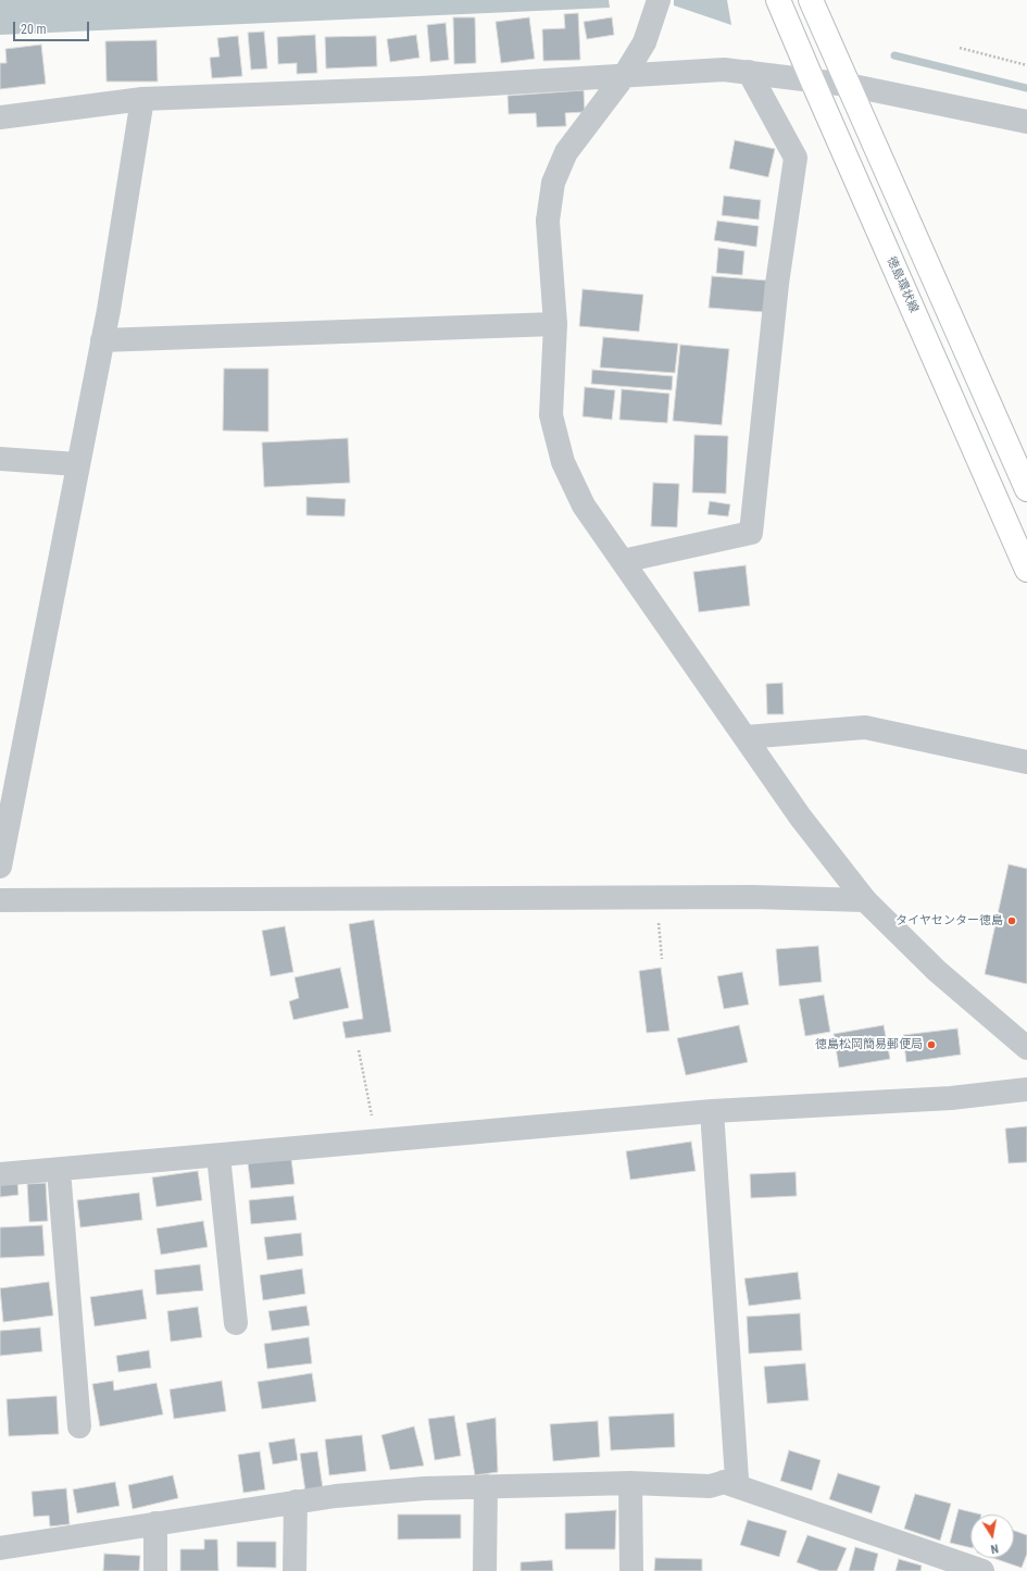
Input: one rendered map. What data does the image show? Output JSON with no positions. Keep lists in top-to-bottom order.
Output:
{
  "streets": {
    "main road": ["徳島環状線"]
  },
  "places": ["タイヤセンター徳島", "徳島松岡簡易郵便局"],
  "scale_bar": "20 m",
  "north": "bottom"
}
